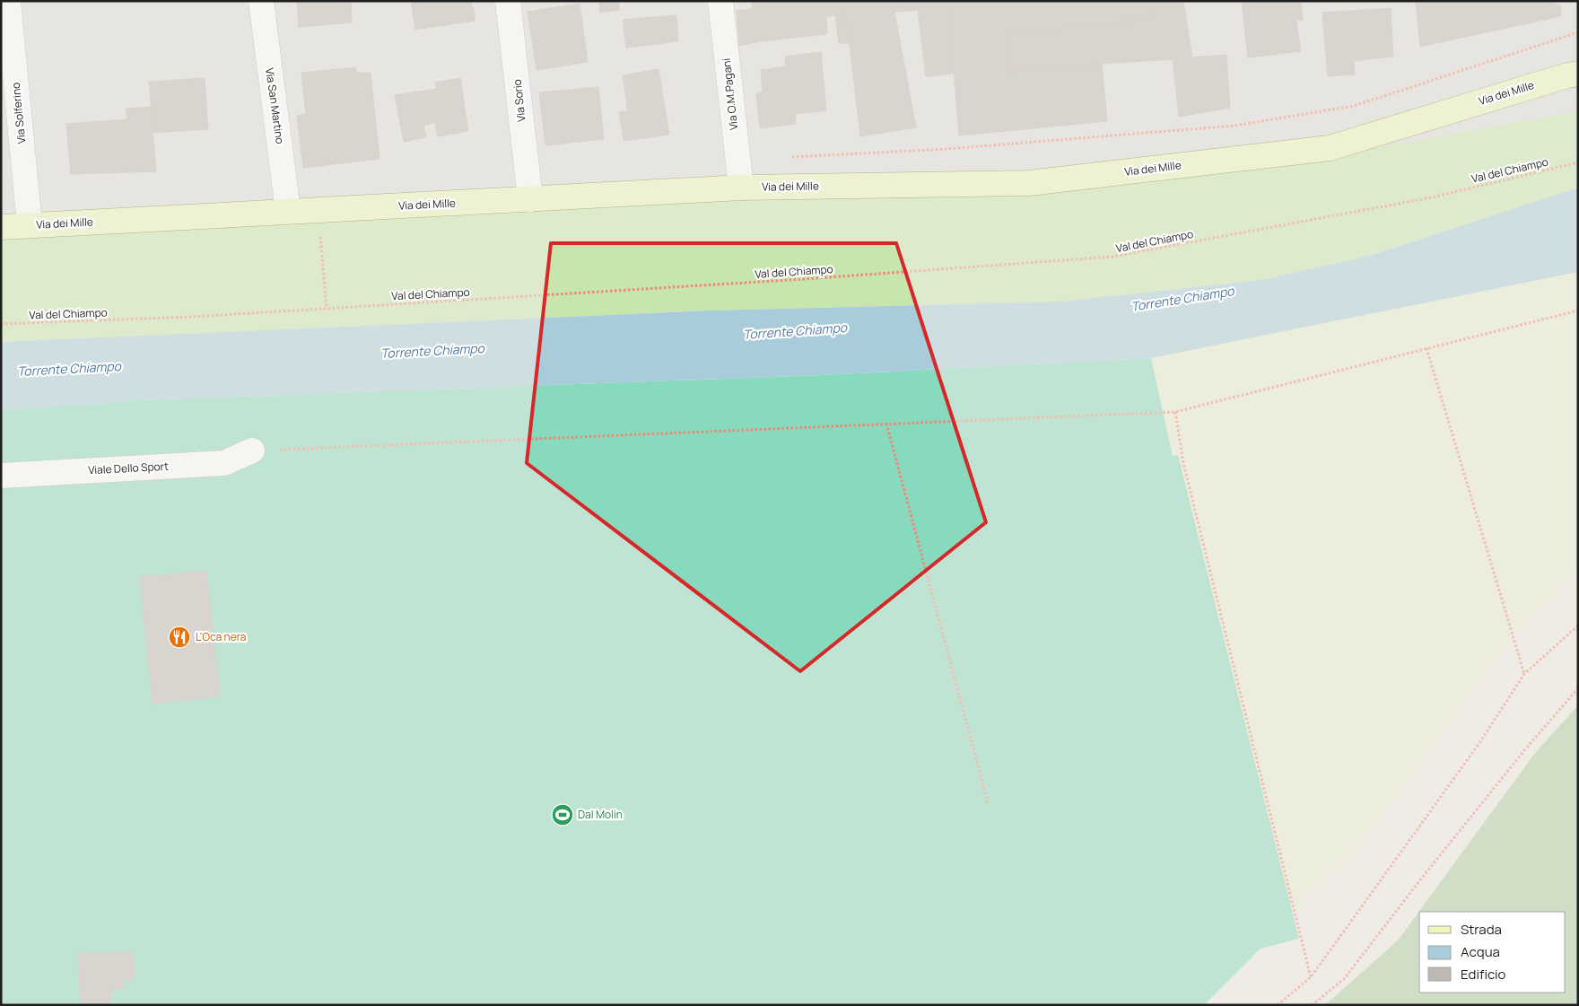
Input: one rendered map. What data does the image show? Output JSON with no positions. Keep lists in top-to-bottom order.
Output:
{
  "streets": {
    "main road": ["Via dei Mille"],
    "street": [
      "Via O.M.Pagani",
      "Via Sorio",
      "Via San Martino",
      "Via Solferino",
      "Viale Dello Sport"
    ],
    "path": ["Val del Chiampo"]
  },
  "crossings": [
    ["Via dei Mille", "Via O.M.Pagani"],
    ["Via dei Mille", "Via Sorio"],
    ["Via dei Mille", "Via San Martino"],
    ["Via dei Mille", "Via Solferino"]
  ],
  "water": ["Torrente Chiampo"],
  "places": {
    "restaurant": ["L'Oca nera"],
    "sports": ["Dal Molin"]
  },
  "legend": ["Strada", "Acqua", "Edificio"]
}
